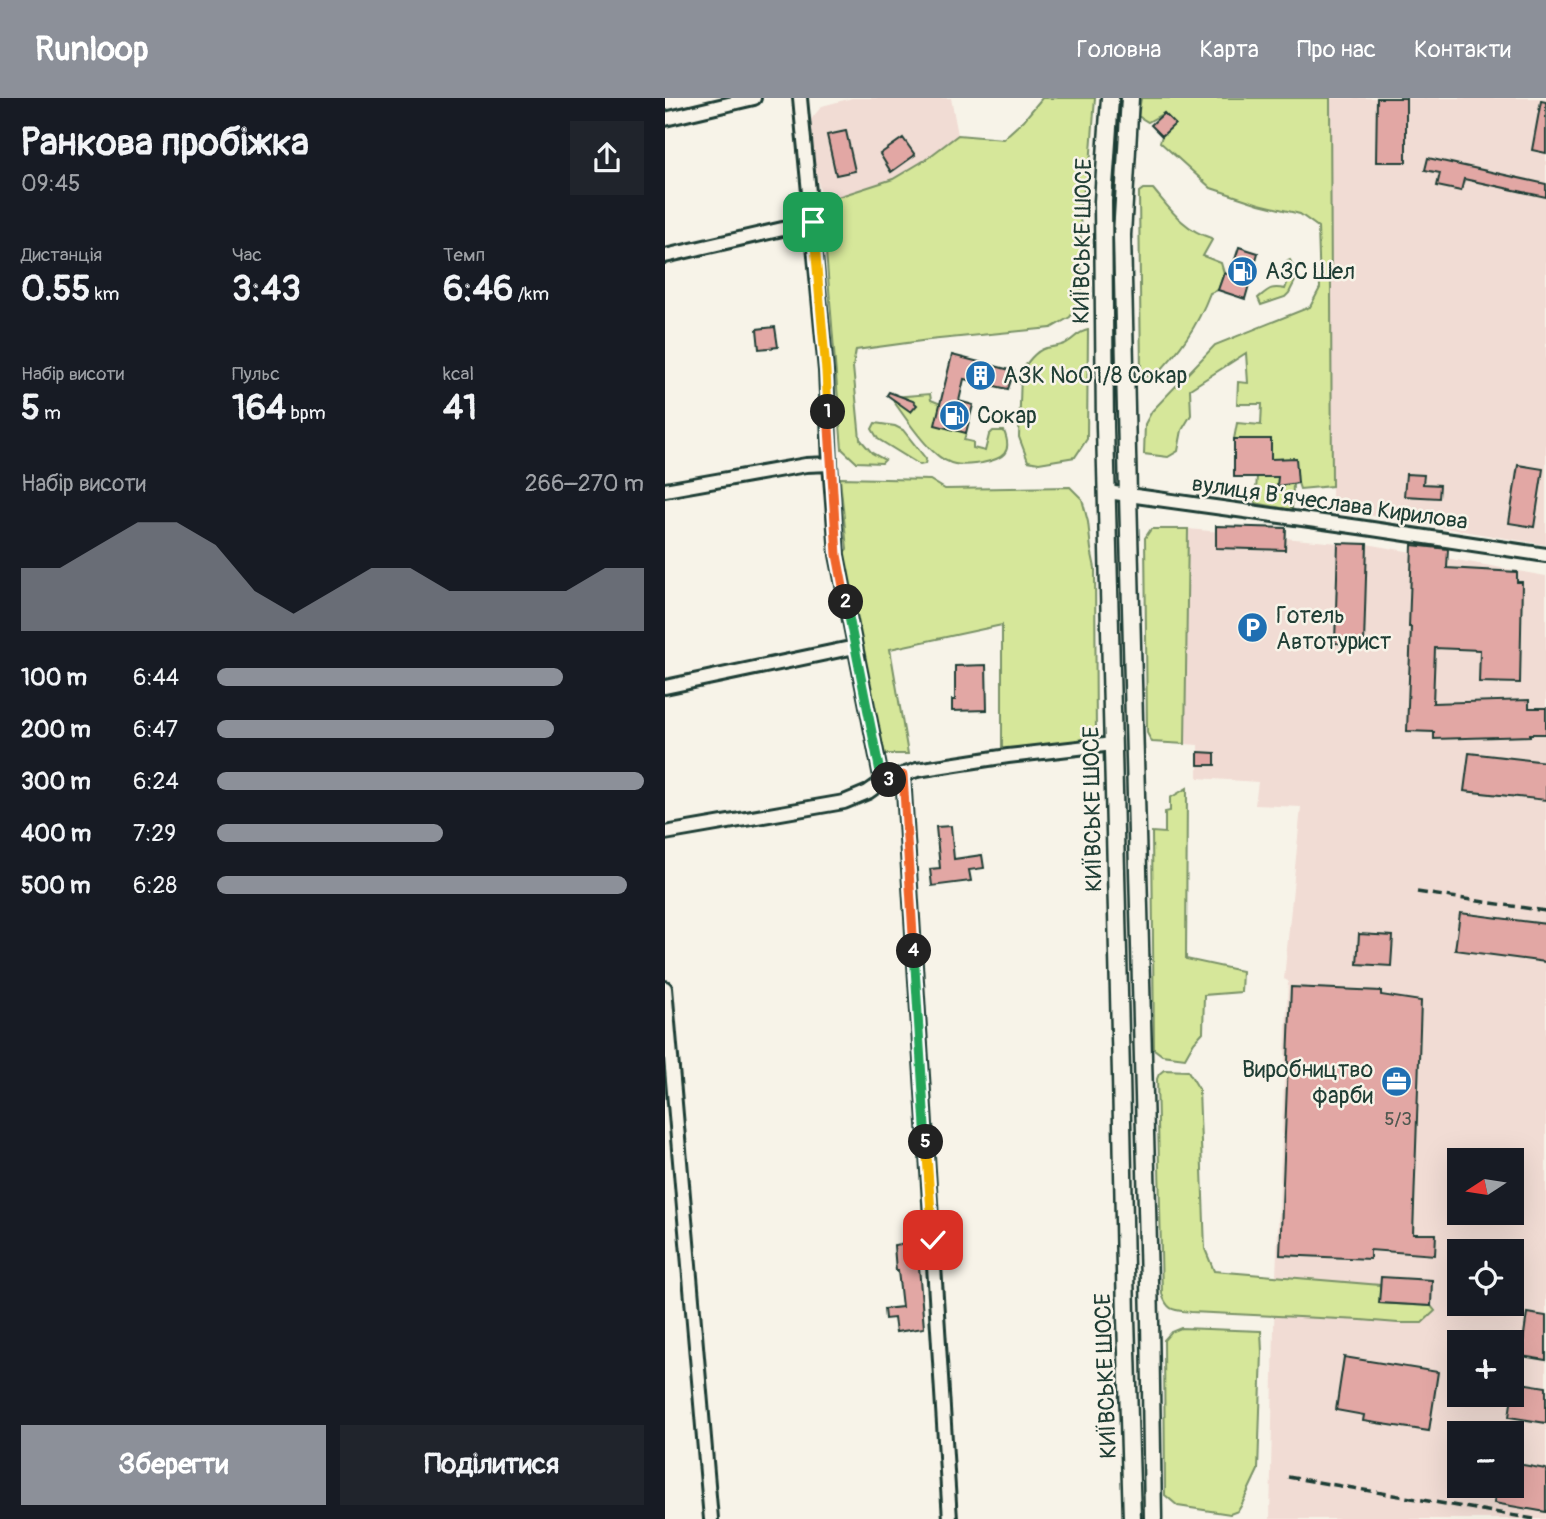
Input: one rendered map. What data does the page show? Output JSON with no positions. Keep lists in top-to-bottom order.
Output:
{
  "streets": {
    "main road": ["КИЇВСЬКЕ ШОСЕ"],
    "street": ["вулиця Вʼячеслава Кирилова"]
  },
  "crossings": [
    ["КИЇВСЬКЕ ШОСЕ", "вулиця Вʼячеслава Кирилова"]
  ],
  "places": {
    "fuel station": ["АЗС Шел", "Сокар"],
    "building": ["АЗК №01/8 Сокар"],
    "parking": ["Готель Автотурист"],
    "office": ["Виробництво фарби"]
  },
  "house_numbers": ["5/3"],
  "north": "left",
  "page": {
    "header": "Runloop",
    "nav": [
      "Головна",
      "Карта",
      "Про нас",
      "Контакти"
    ],
    "heading": ["Ранкова пробіжка", "09:45"],
    "stats": [
      ["Дистанція", "0.55 km"],
      ["Час", "3:43"],
      ["Темп", "6:46 /km"],
      ["Набір висоти", "5 m"],
      ["Пульс", "164 bpm"],
      ["kcal", "41"]
    ],
    "pins": [
      "1",
      "2",
      "3",
      "4",
      "5"
    ],
    "chart": ["Набір висоти", "266–270 m"],
    "list": [
      {
        "name": "100 m",
        "note": "6:44"
      },
      {
        "name": "200 m",
        "note": "6:47"
      },
      {
        "name": "300 m",
        "note": "6:24"
      },
      {
        "name": "400 m",
        "note": "7:29"
      },
      {
        "name": "500 m",
        "note": "6:28"
      }
    ],
    "map_buttons": ["+", "−"],
    "buttons": ["Зберегти", "Поділитися"]
  }
}
